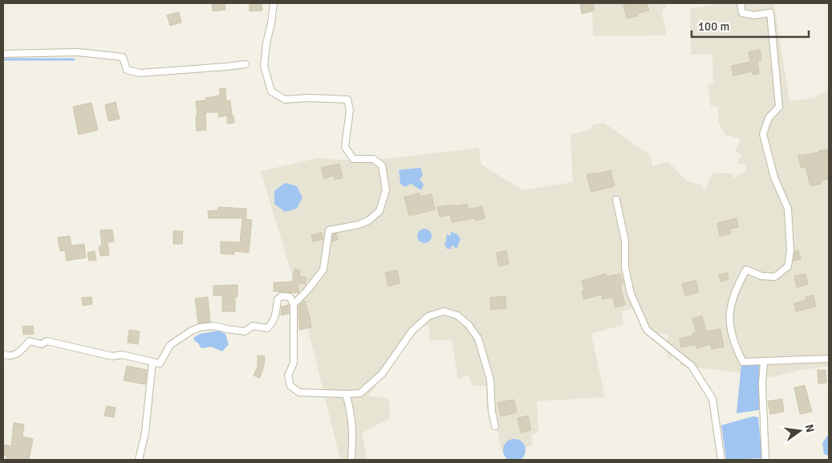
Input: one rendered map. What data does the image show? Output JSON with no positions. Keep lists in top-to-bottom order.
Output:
{
  "scale_bar": "100 m",
  "north": "right"
}
